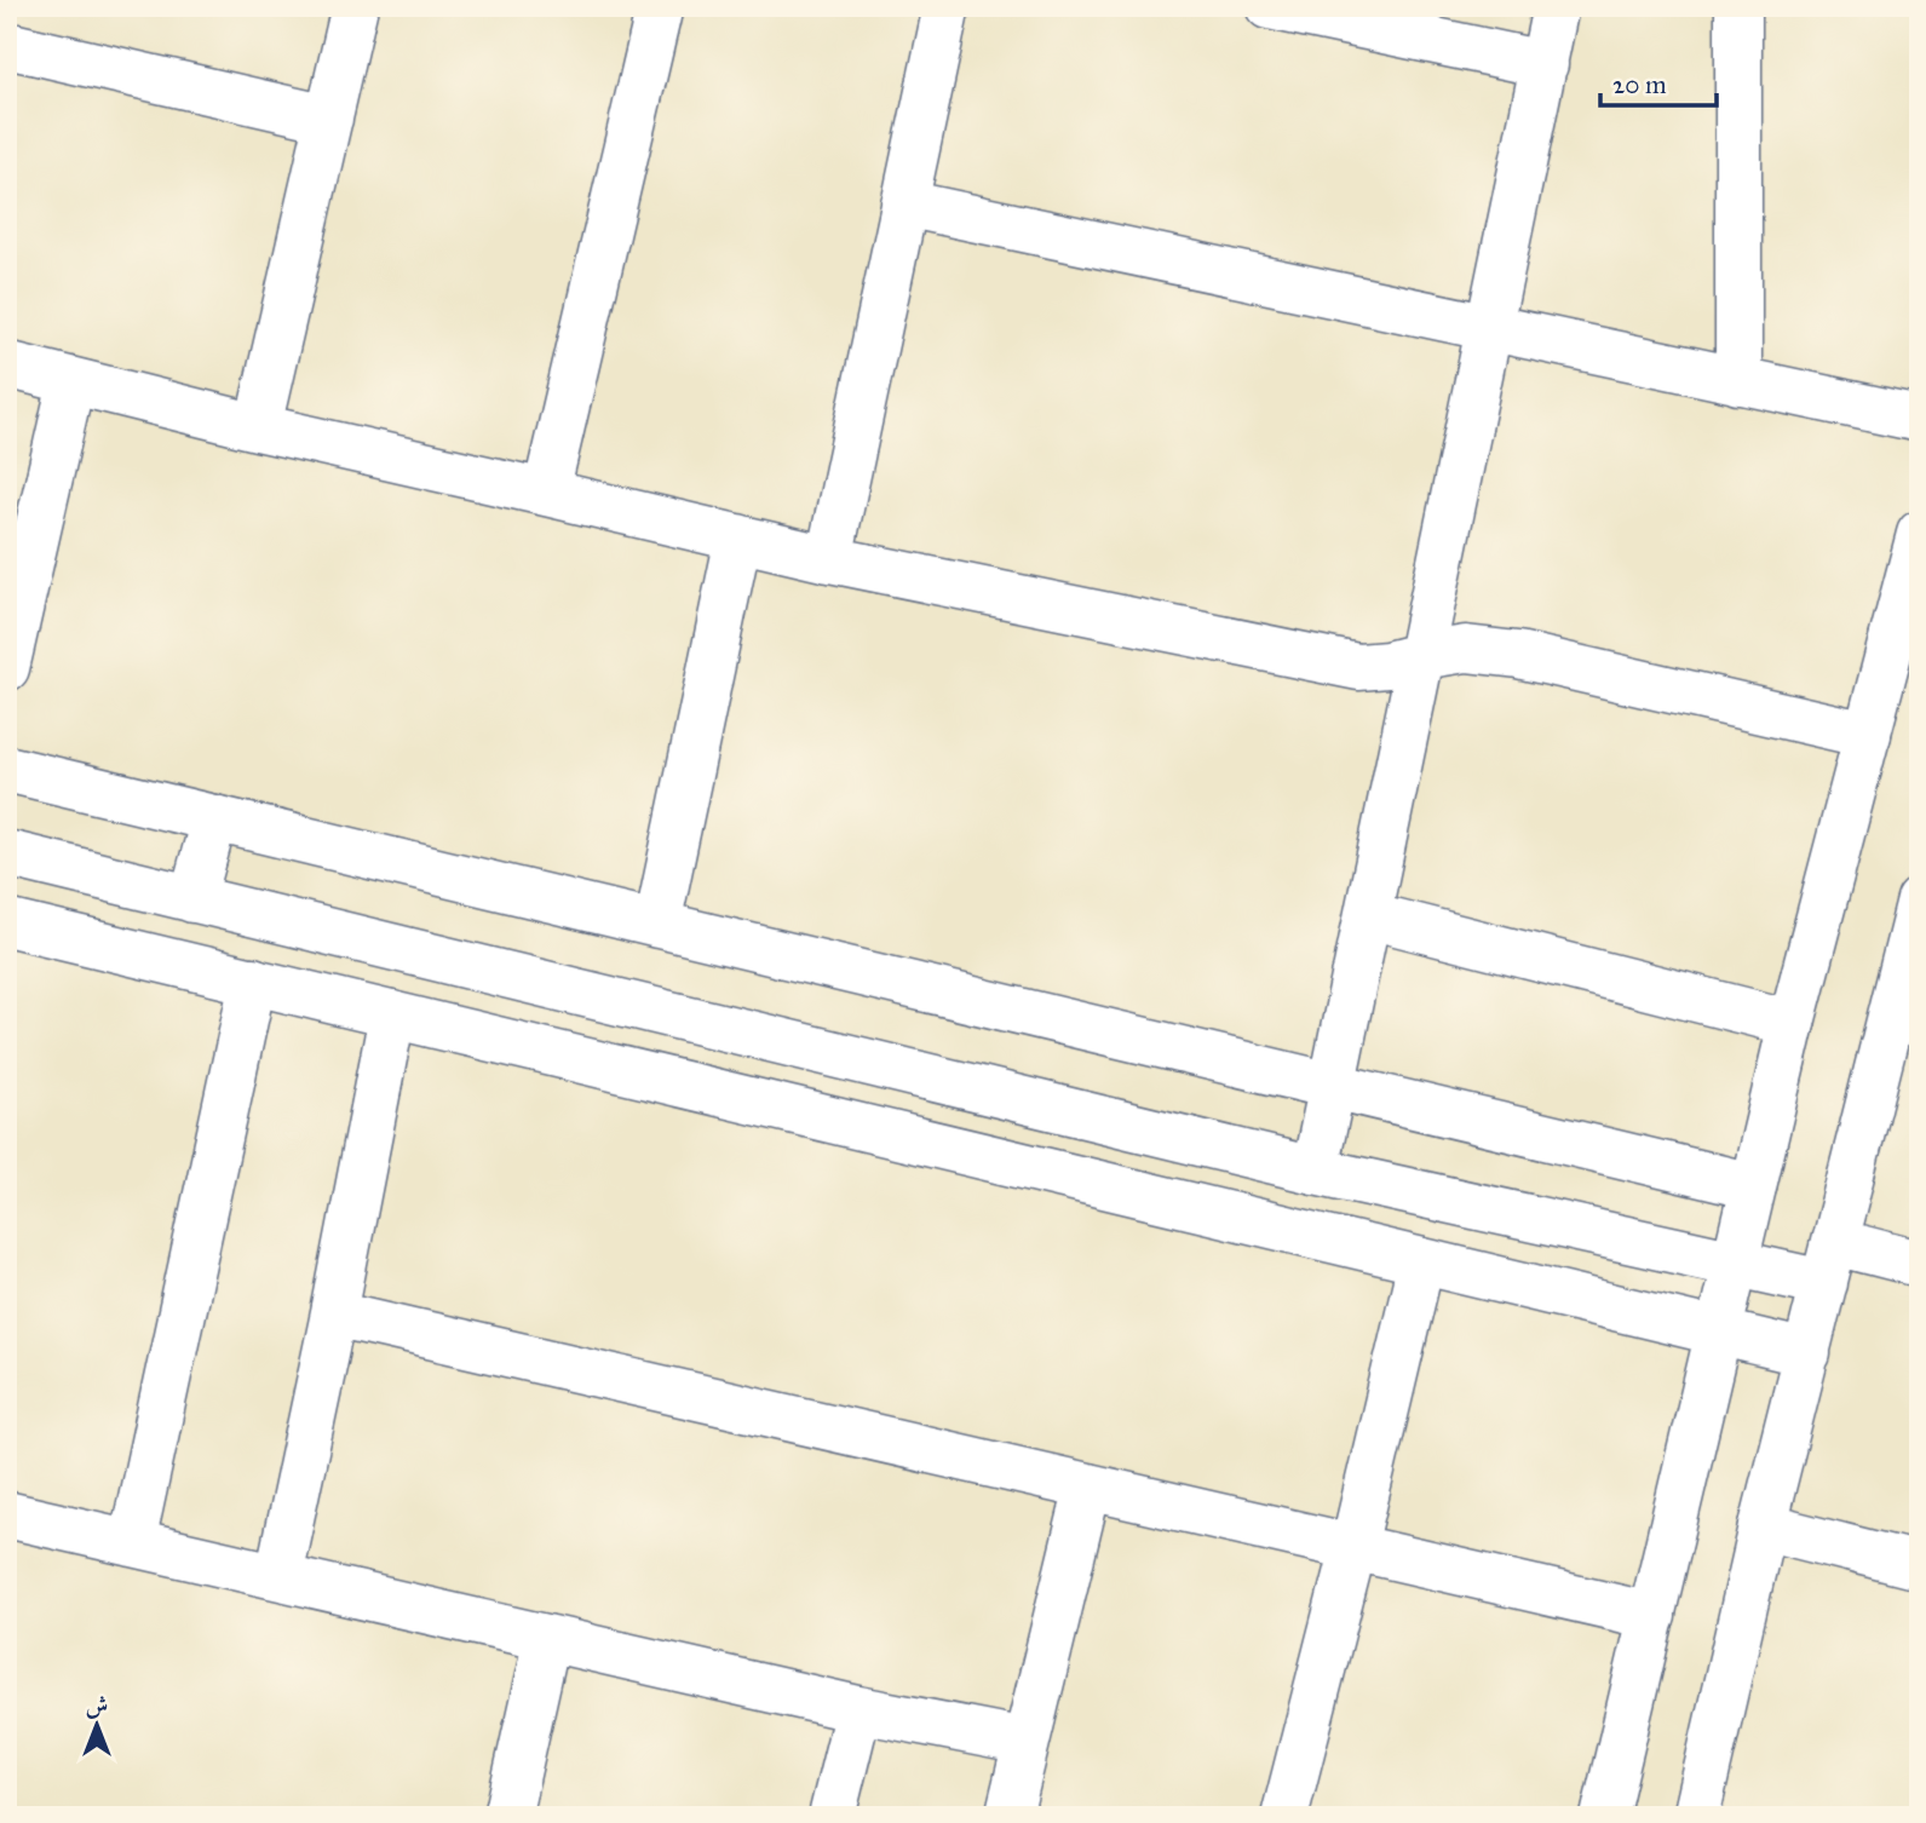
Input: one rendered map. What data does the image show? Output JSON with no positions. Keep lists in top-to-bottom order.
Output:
{
  "scale_bar": "20 m",
  "north": "top"
}
